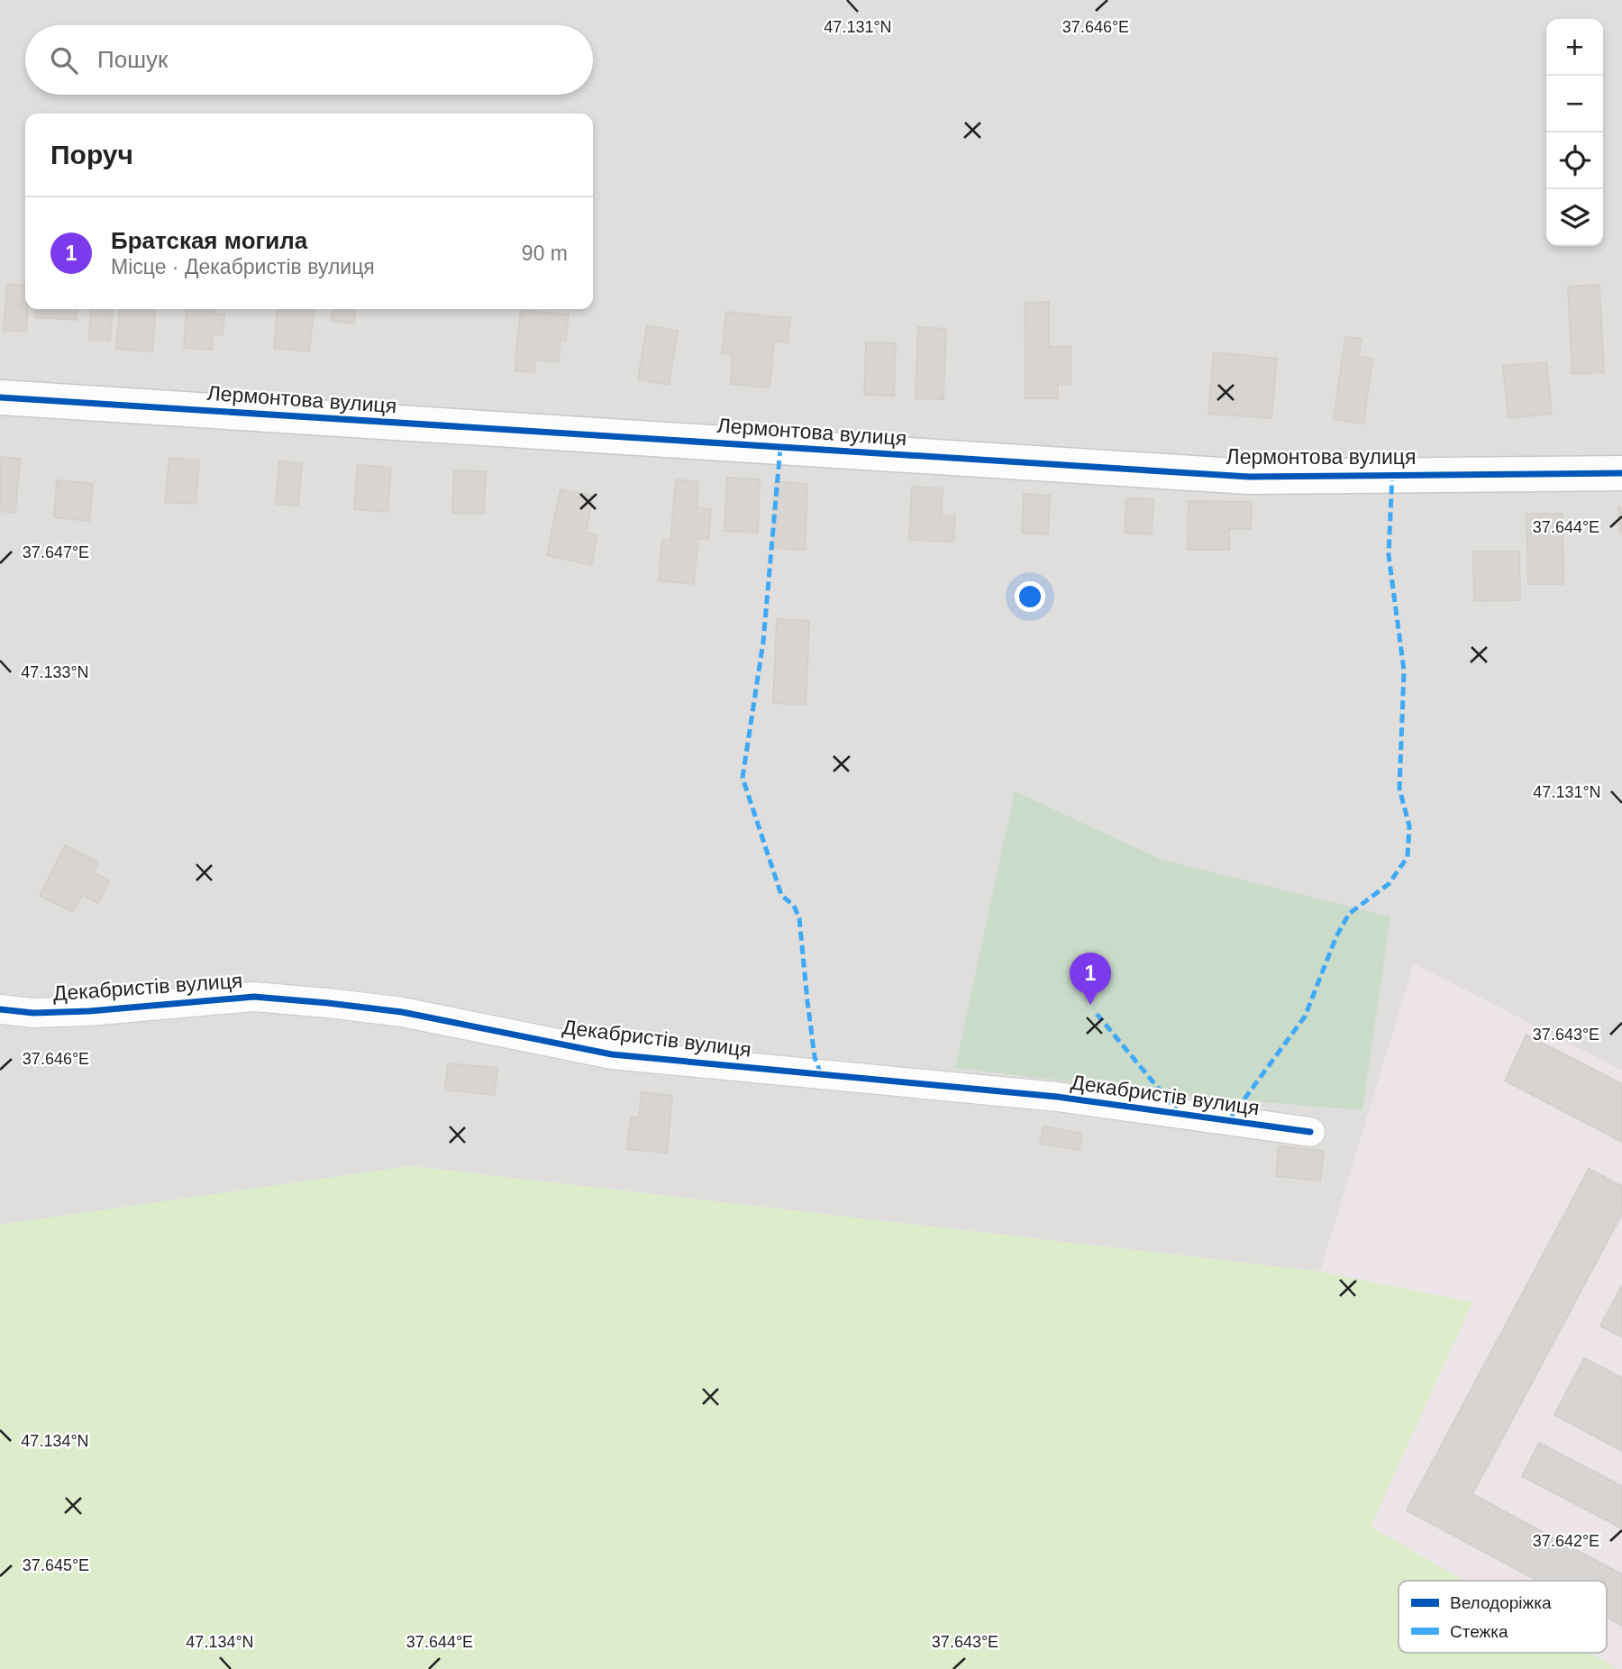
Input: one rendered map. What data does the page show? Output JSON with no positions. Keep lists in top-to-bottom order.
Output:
{
  "streets": {
    "street": ["Лермонтова вулиця", "Декабристів вулиця"]
  },
  "legend": ["Велодоріжка", "Стежка"],
  "page": {
    "map_buttons": ["+", "−"],
    "search": "Пошук",
    "heading": "Поруч",
    "list": [
      {
        "mark": "1",
        "name": "Братская могила",
        "note": "Місце · Декабристів вулиця",
        "value": "90 m"
      }
    ],
    "pins": "1"
  },
  "coordinates": [
    "37.646°E",
    "47.131°N",
    "37.644°E",
    "37.647°E",
    "47.133°N",
    "37.643°E",
    "47.134°N",
    "37.642°E",
    "37.645°E"
  ]
}
